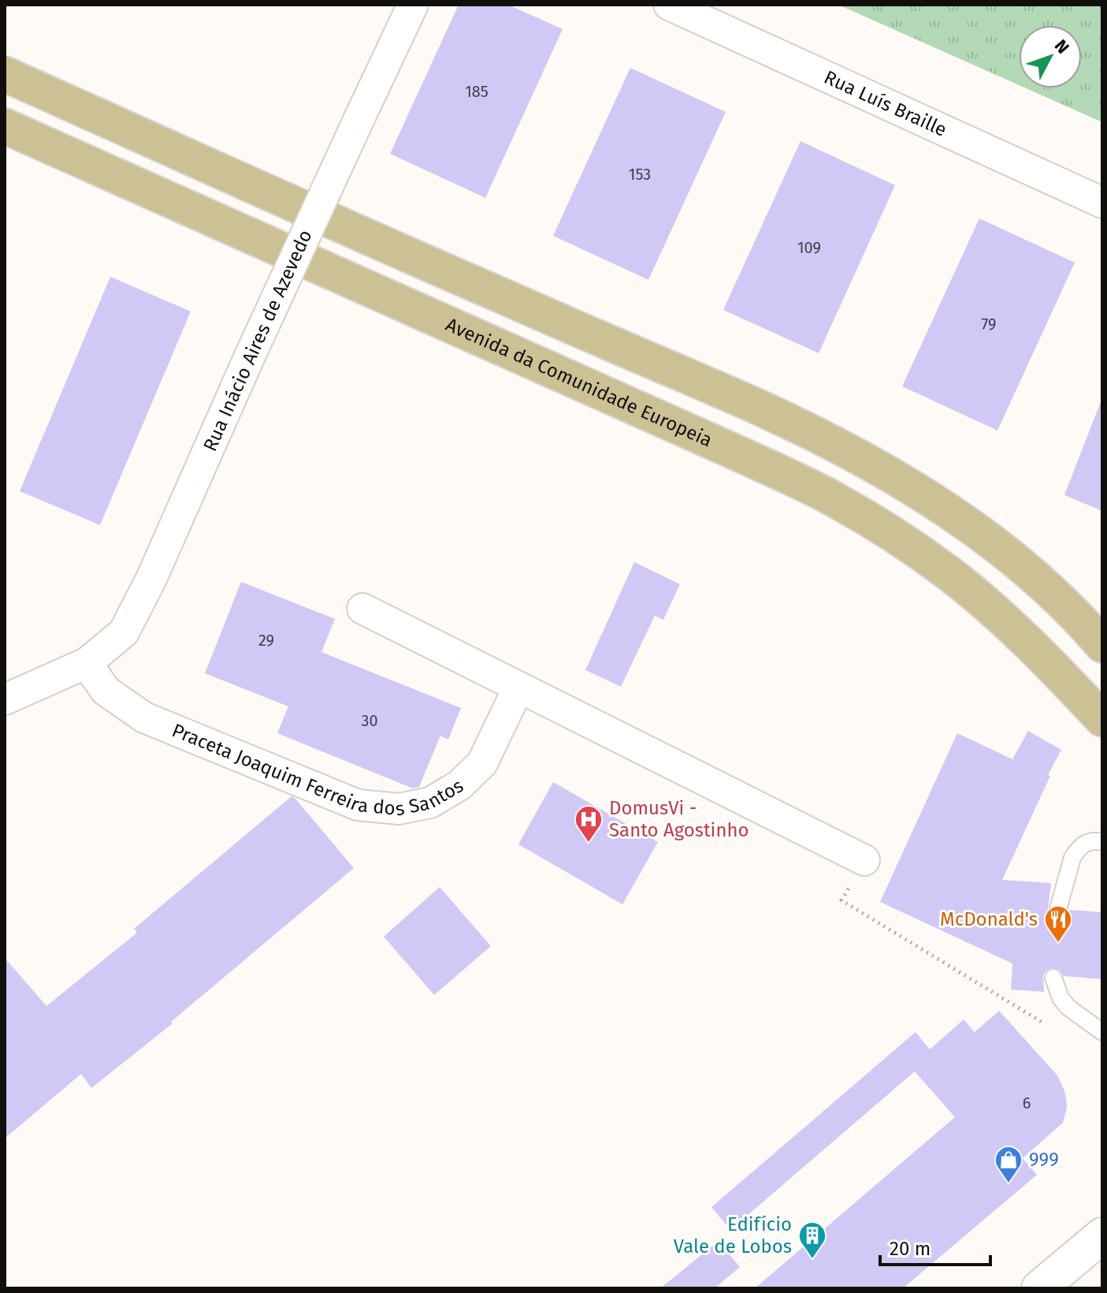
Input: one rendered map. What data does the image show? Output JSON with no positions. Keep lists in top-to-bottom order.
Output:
{
  "streets": {
    "main road": ["Avenida da Comunidade Europeia"],
    "street": ["Rua Luís Braille", "Rua Inácio Aires de Azevedo", "Praceta Joaquim Ferreira dos Santos"]
  },
  "crossings": [
    ["Rua Inácio Aires de Azevedo", "Praceta Joaquim Ferreira dos Santos"]
  ],
  "places": {
    "hospital": ["DomusVi - Santo Agostinho"],
    "restaurant": ["McDonald's"],
    "shop": ["999"],
    "building": ["Edifício Vale de Lobos"]
  },
  "house_numbers": [
    "185",
    "153",
    "109",
    "79",
    "29",
    "30",
    "6"
  ],
  "scale_bar": "20 m",
  "north": "top right"
}
